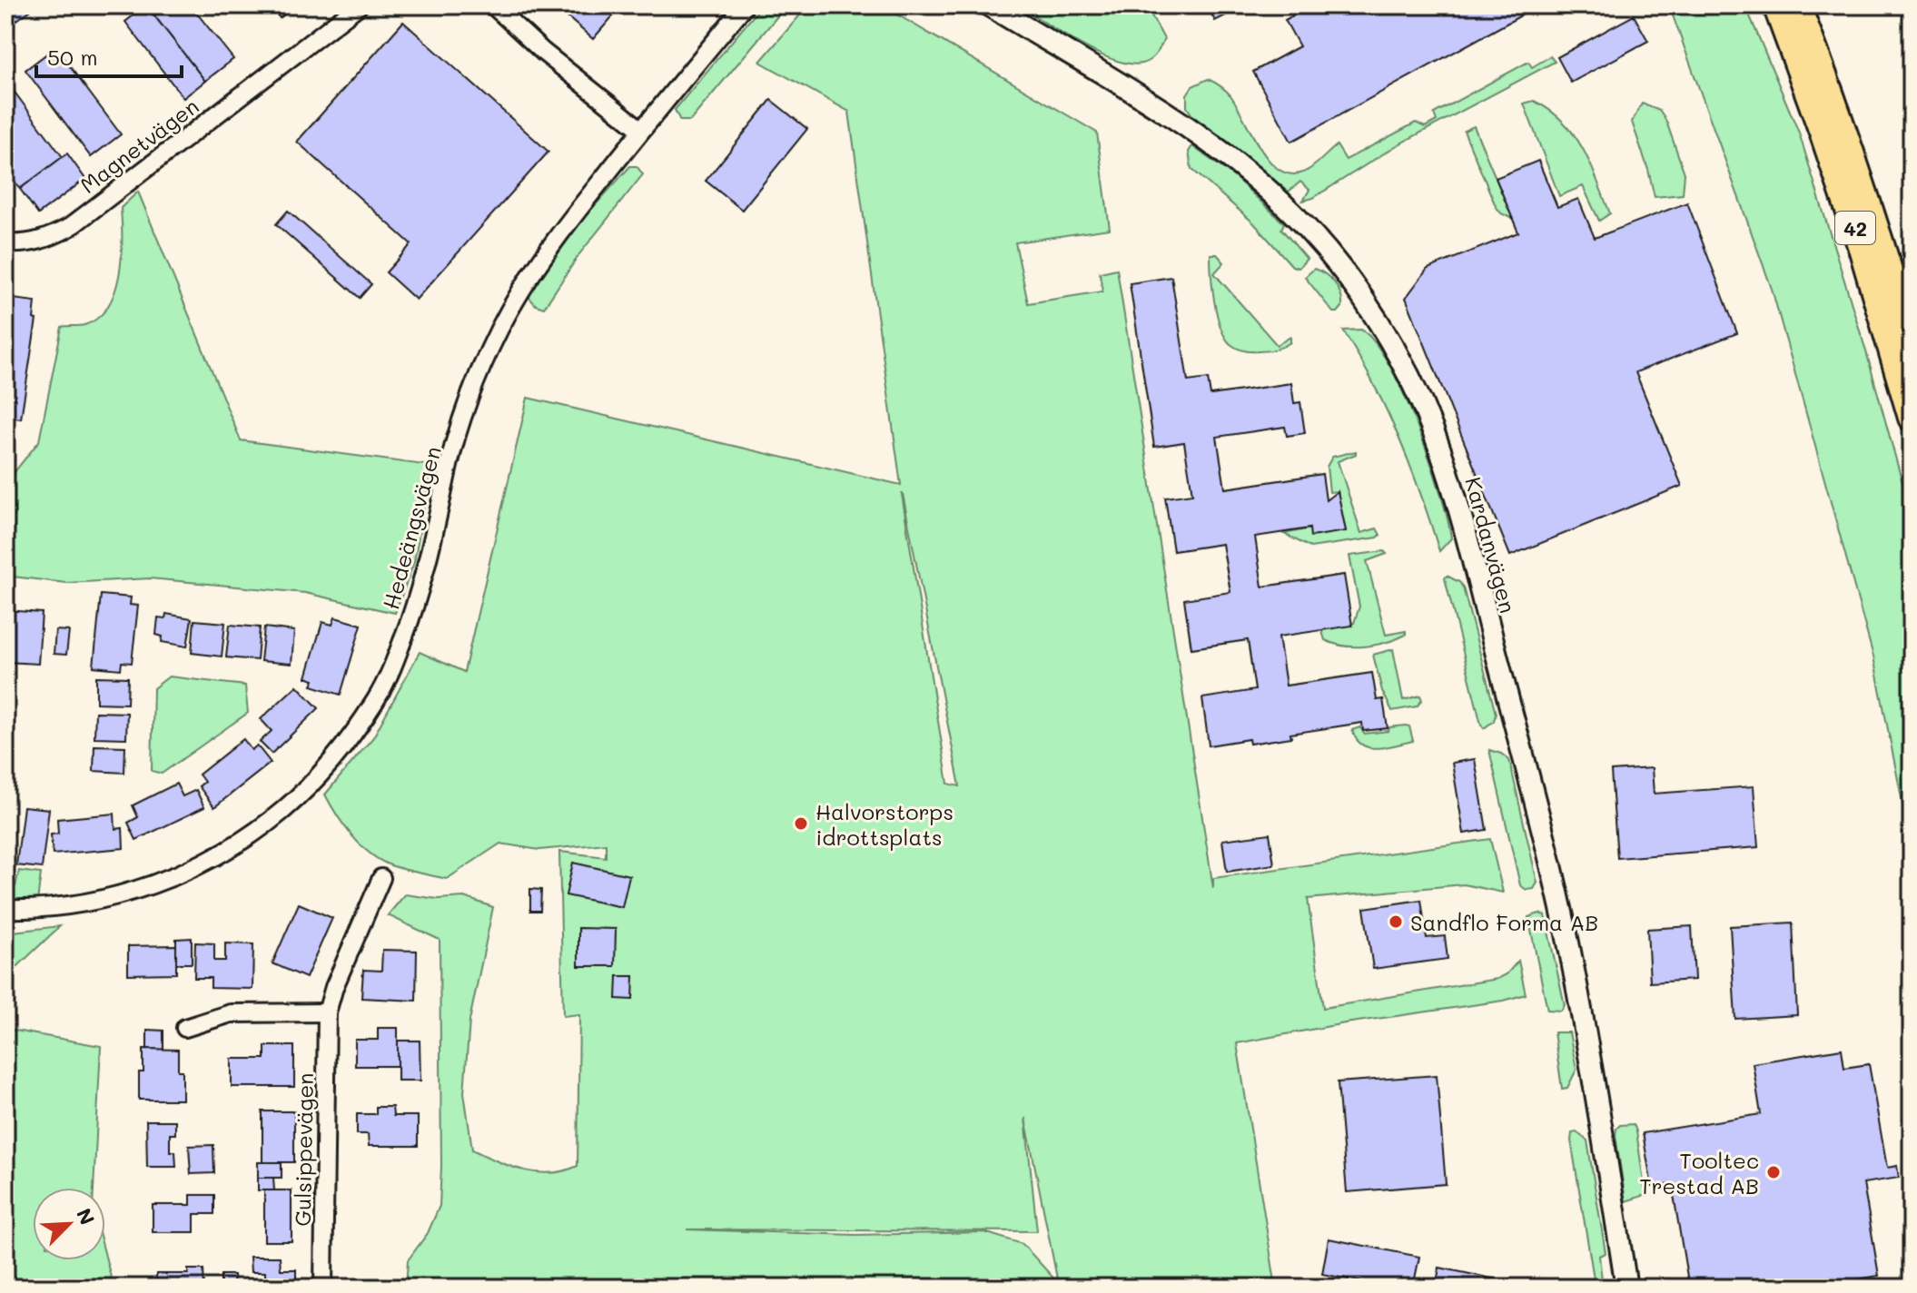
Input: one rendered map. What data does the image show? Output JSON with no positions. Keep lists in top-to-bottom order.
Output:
{
  "streets": {
    "main road": ["42"],
    "street": [
      "Magnetvägen",
      "Hedeängsvägen",
      "Kardanvägen",
      "Gulsippevägen"
    ]
  },
  "places": ["Halvorstorps idrottsplats", "Sandflo Forma AB", "Tooltec Trestad AB"],
  "scale_bar": "50 m",
  "north": "top right"
}
